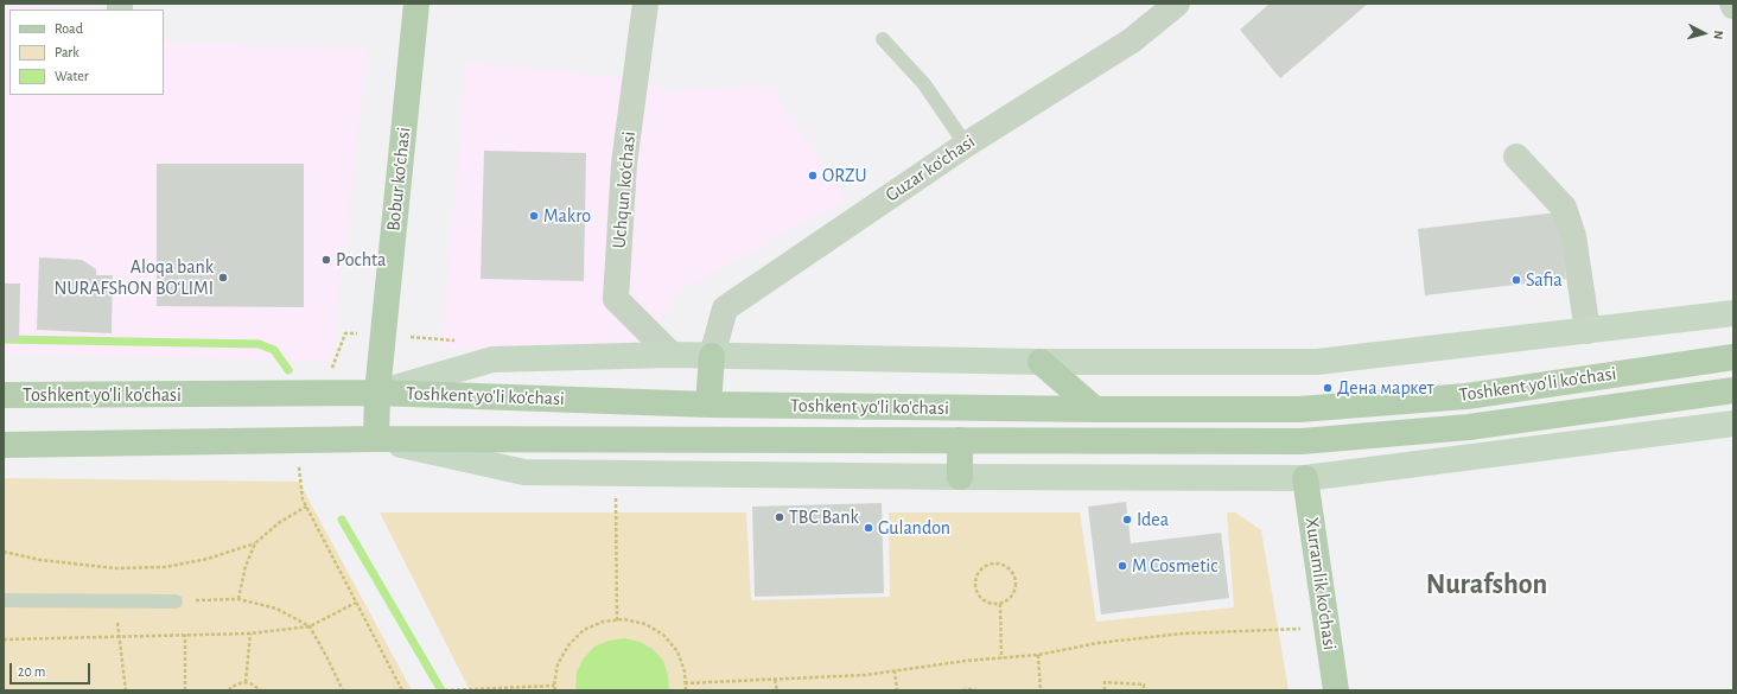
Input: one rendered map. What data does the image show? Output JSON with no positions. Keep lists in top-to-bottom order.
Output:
{
  "streets": {
    "main road": ["Bobur ko‘chasi", "Toshkent yo'li ko'chasi", "Xurramlik ko‘chasi"],
    "street": ["Guzar ko‘chasi", "Uchqun ko‘chasi"]
  },
  "crossings": [
    ["Bobur ko‘chasi", "Toshkent yo'li ko'chasi"]
  ],
  "districts": ["Nurafshon"],
  "places": [
    "ORZU",
    "Makro",
    "Pochta",
    "Aloqa bank NURAFShON BO‘LIMI",
    "Safia",
    "Дена маркет",
    "TBC Bank",
    "Idea",
    "Gulandon",
    "M Cosmetic"
  ],
  "legend": ["Road", "Park", "Water"],
  "scale_bar": "20 m",
  "north": "right"
}
